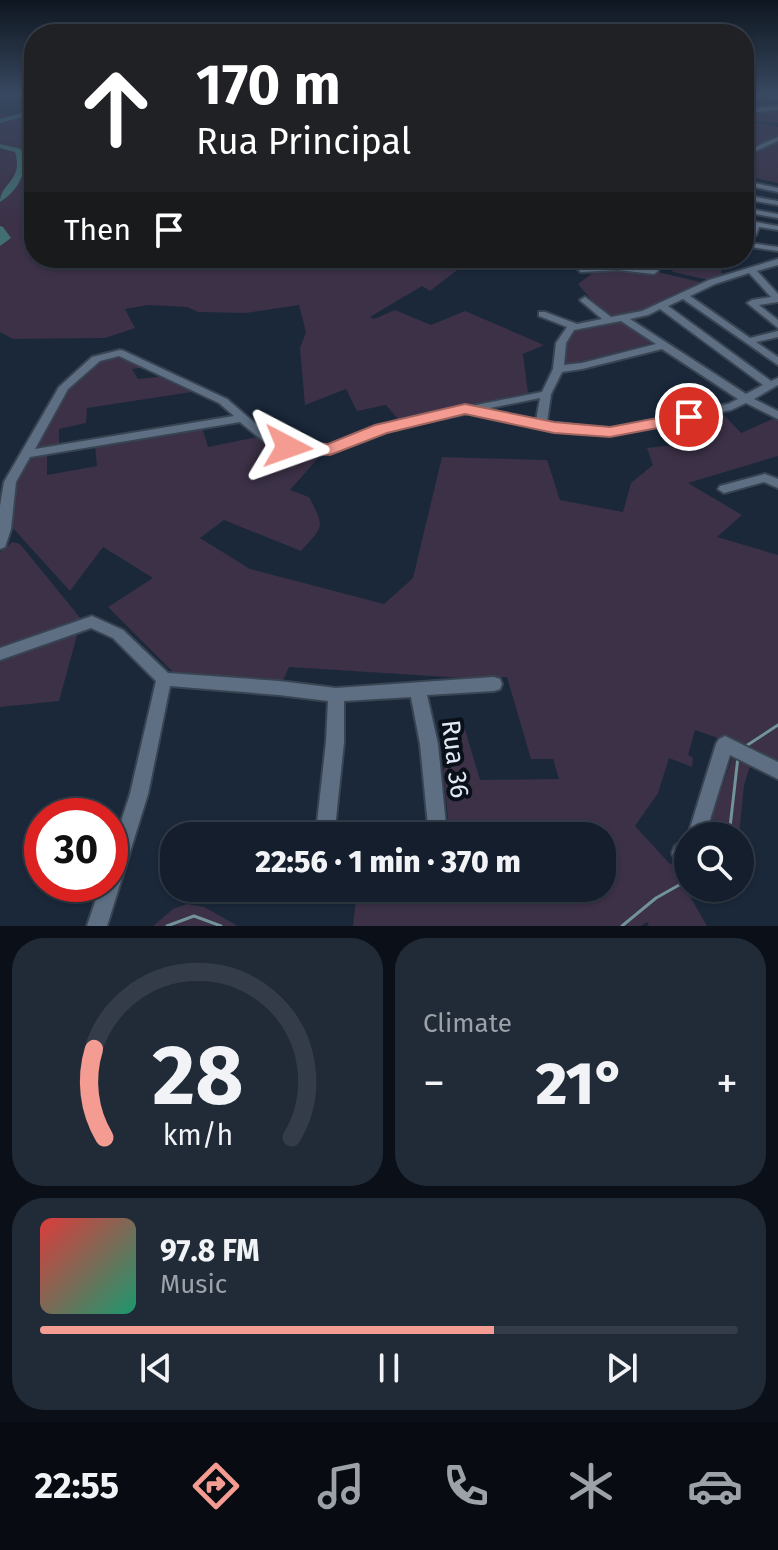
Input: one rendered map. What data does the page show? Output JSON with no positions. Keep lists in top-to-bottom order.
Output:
{
  "streets": {
    "street": ["Rua 36"]
  },
  "page": {
    "turn": ["170 m", "Rua Principal"],
    "then": "Then",
    "limit": "30",
    "trip": "22:56 · 1 min · 370 m",
    "tile": "Climate",
    "heat": ["−", "21°", "+"],
    "song": ["97.8 FM", "Music"],
    "tabs": "22:55",
    "gauge": ["28", "km/h"]
  }
}
